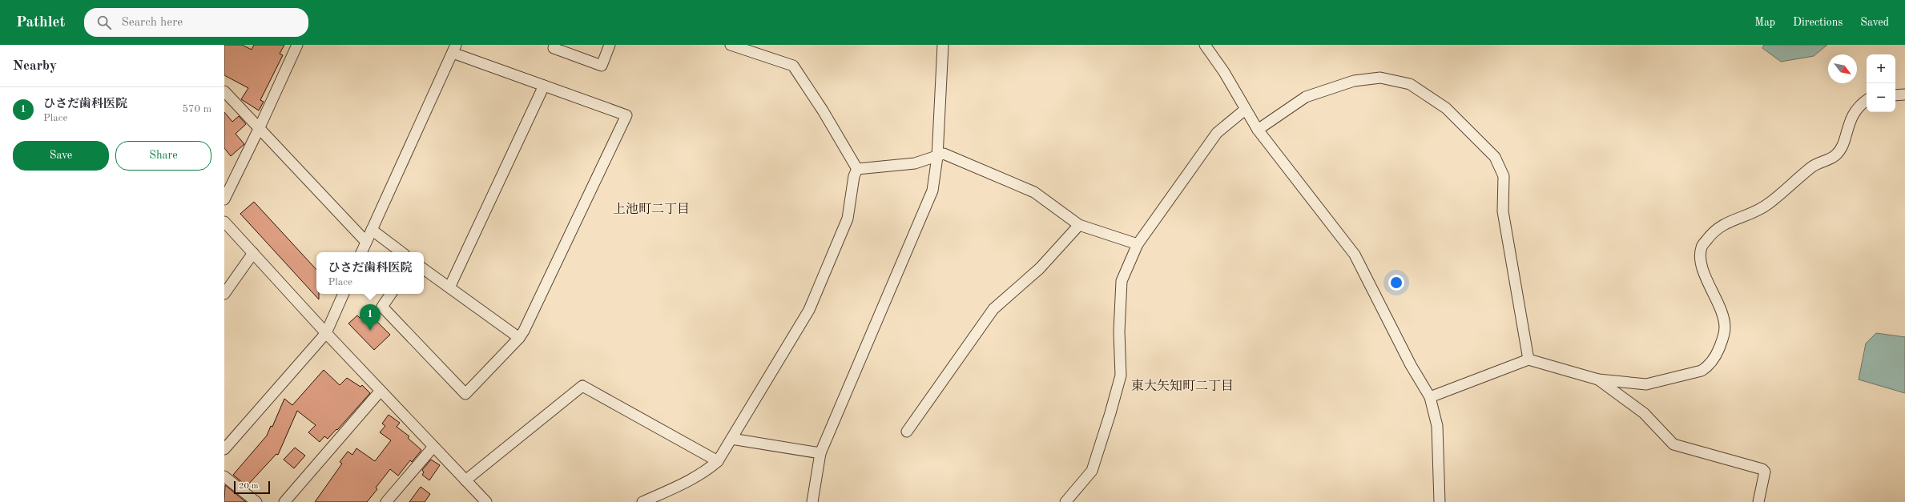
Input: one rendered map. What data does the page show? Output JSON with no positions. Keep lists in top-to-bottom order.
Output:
{
  "districts": ["上池町二丁目", "東大矢知町二丁目"],
  "scale_bar": "20 m",
  "north": "bottom right",
  "page": {
    "header": "Pathlet",
    "search": "Search here",
    "nav": ["Map", "Directions", "Saved"],
    "heading": "Nearby",
    "map_buttons": ["+", "−"],
    "list": [
      {
        "mark": "1",
        "name": "ひさだ歯科医院",
        "note": "Place",
        "value": "570 m"
      }
    ],
    "buttons": ["Save", "Share"],
    "popup": ["ひさだ歯科医院", "Place"],
    "pins": "1",
    "scale": "20 m"
  }
}
